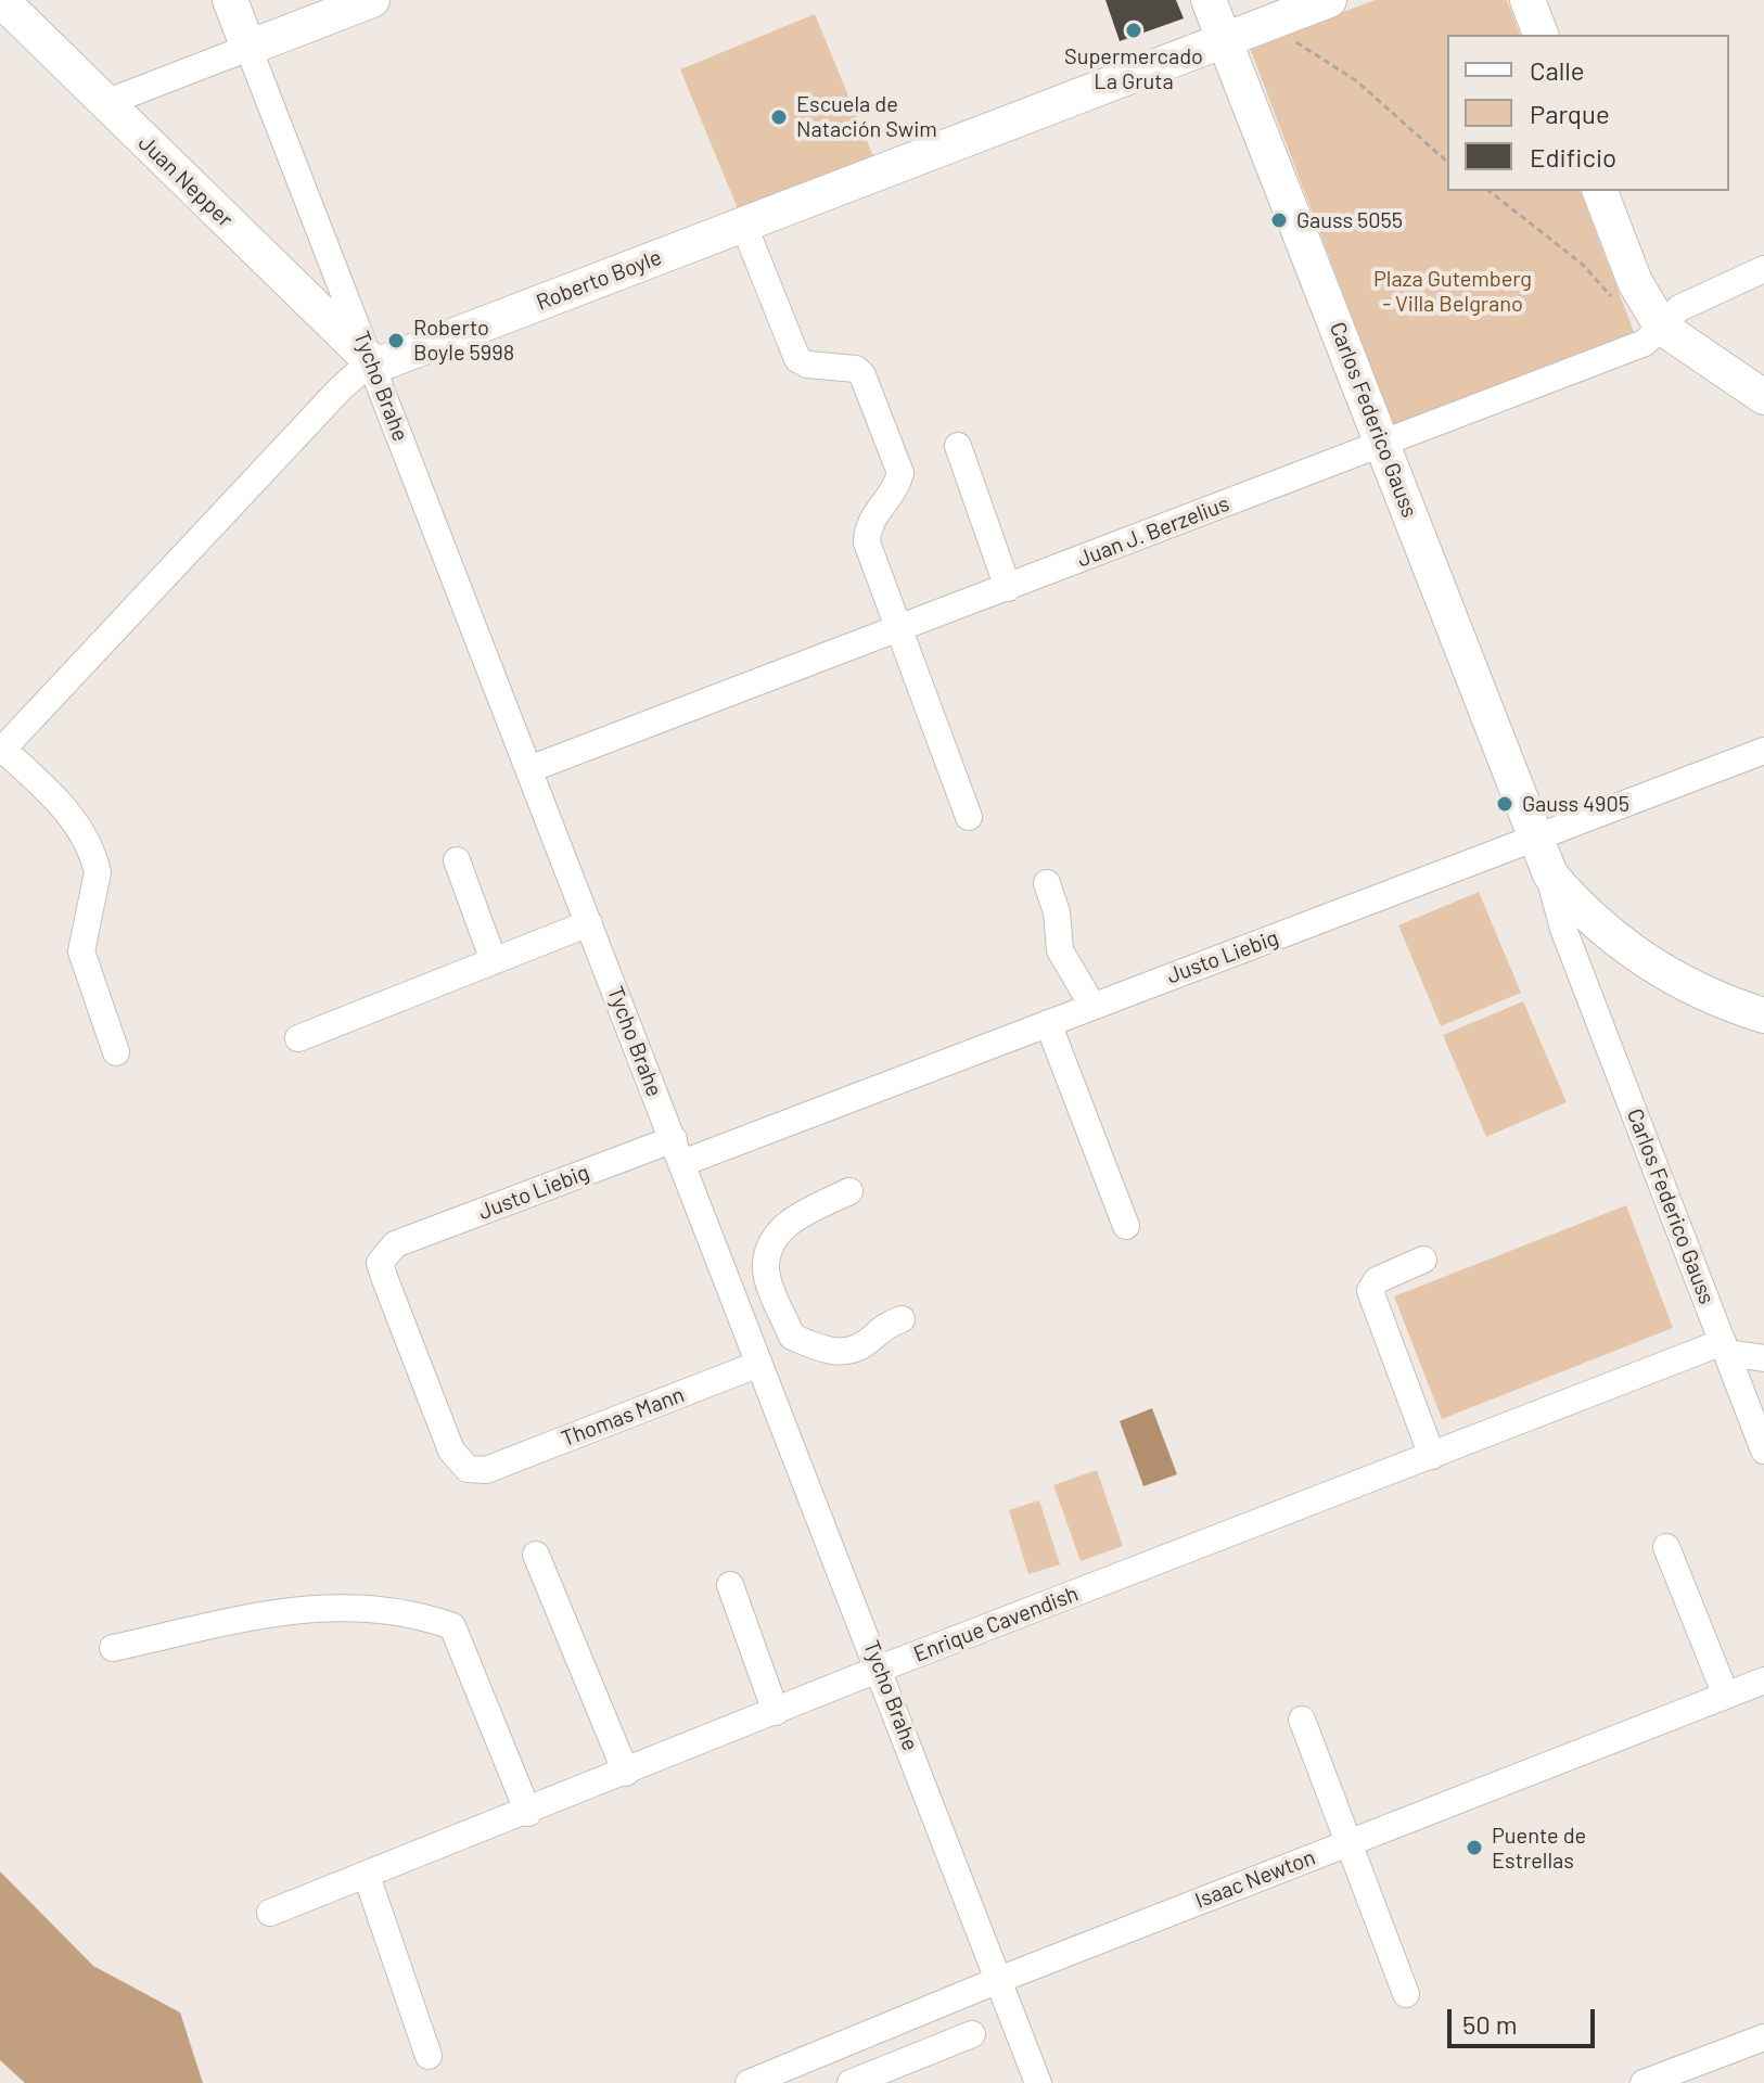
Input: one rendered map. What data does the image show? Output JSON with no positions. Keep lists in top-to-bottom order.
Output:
{
  "streets": {
    "main road": [
      "Juan Nepper",
      "Roberto Boyle",
      "Tycho Brahe",
      "Carlos Federico Gauss"
    ],
    "street": [
      "Juan J. Berzelius",
      "Justo Liebig",
      "Thomas Mann",
      "Enrique Cavendish",
      "Isaac Newton"
    ]
  },
  "crossings": [
    ["Juan Nepper", "Roberto Boyle"],
    ["Juan Nepper", "Tycho Brahe"],
    ["Roberto Boyle", "Tycho Brahe"],
    ["Roberto Boyle", "Carlos Federico Gauss"],
    ["Tycho Brahe", "Juan J. Berzelius"],
    ["Tycho Brahe", "Justo Liebig"],
    ["Tycho Brahe", "Thomas Mann"],
    ["Tycho Brahe", "Enrique Cavendish"],
    ["Tycho Brahe", "Isaac Newton"],
    ["Carlos Federico Gauss", "Juan J. Berzelius"],
    ["Carlos Federico Gauss", "Justo Liebig"],
    ["Carlos Federico Gauss", "Enrique Cavendish"],
    ["Justo Liebig", "Thomas Mann"]
  ],
  "parks": ["Plaza Gutemberg - Villa Belgrano"],
  "places": [
    "Supermercado La Gruta",
    "Escuela de Natación Swim",
    "Gauss 5055",
    "Roberto Boyle 5998",
    "Gauss 4905",
    "Puente de Estrellas"
  ],
  "legend": ["Calle", "Parque", "Edificio"],
  "scale_bar": "50 m"
}
